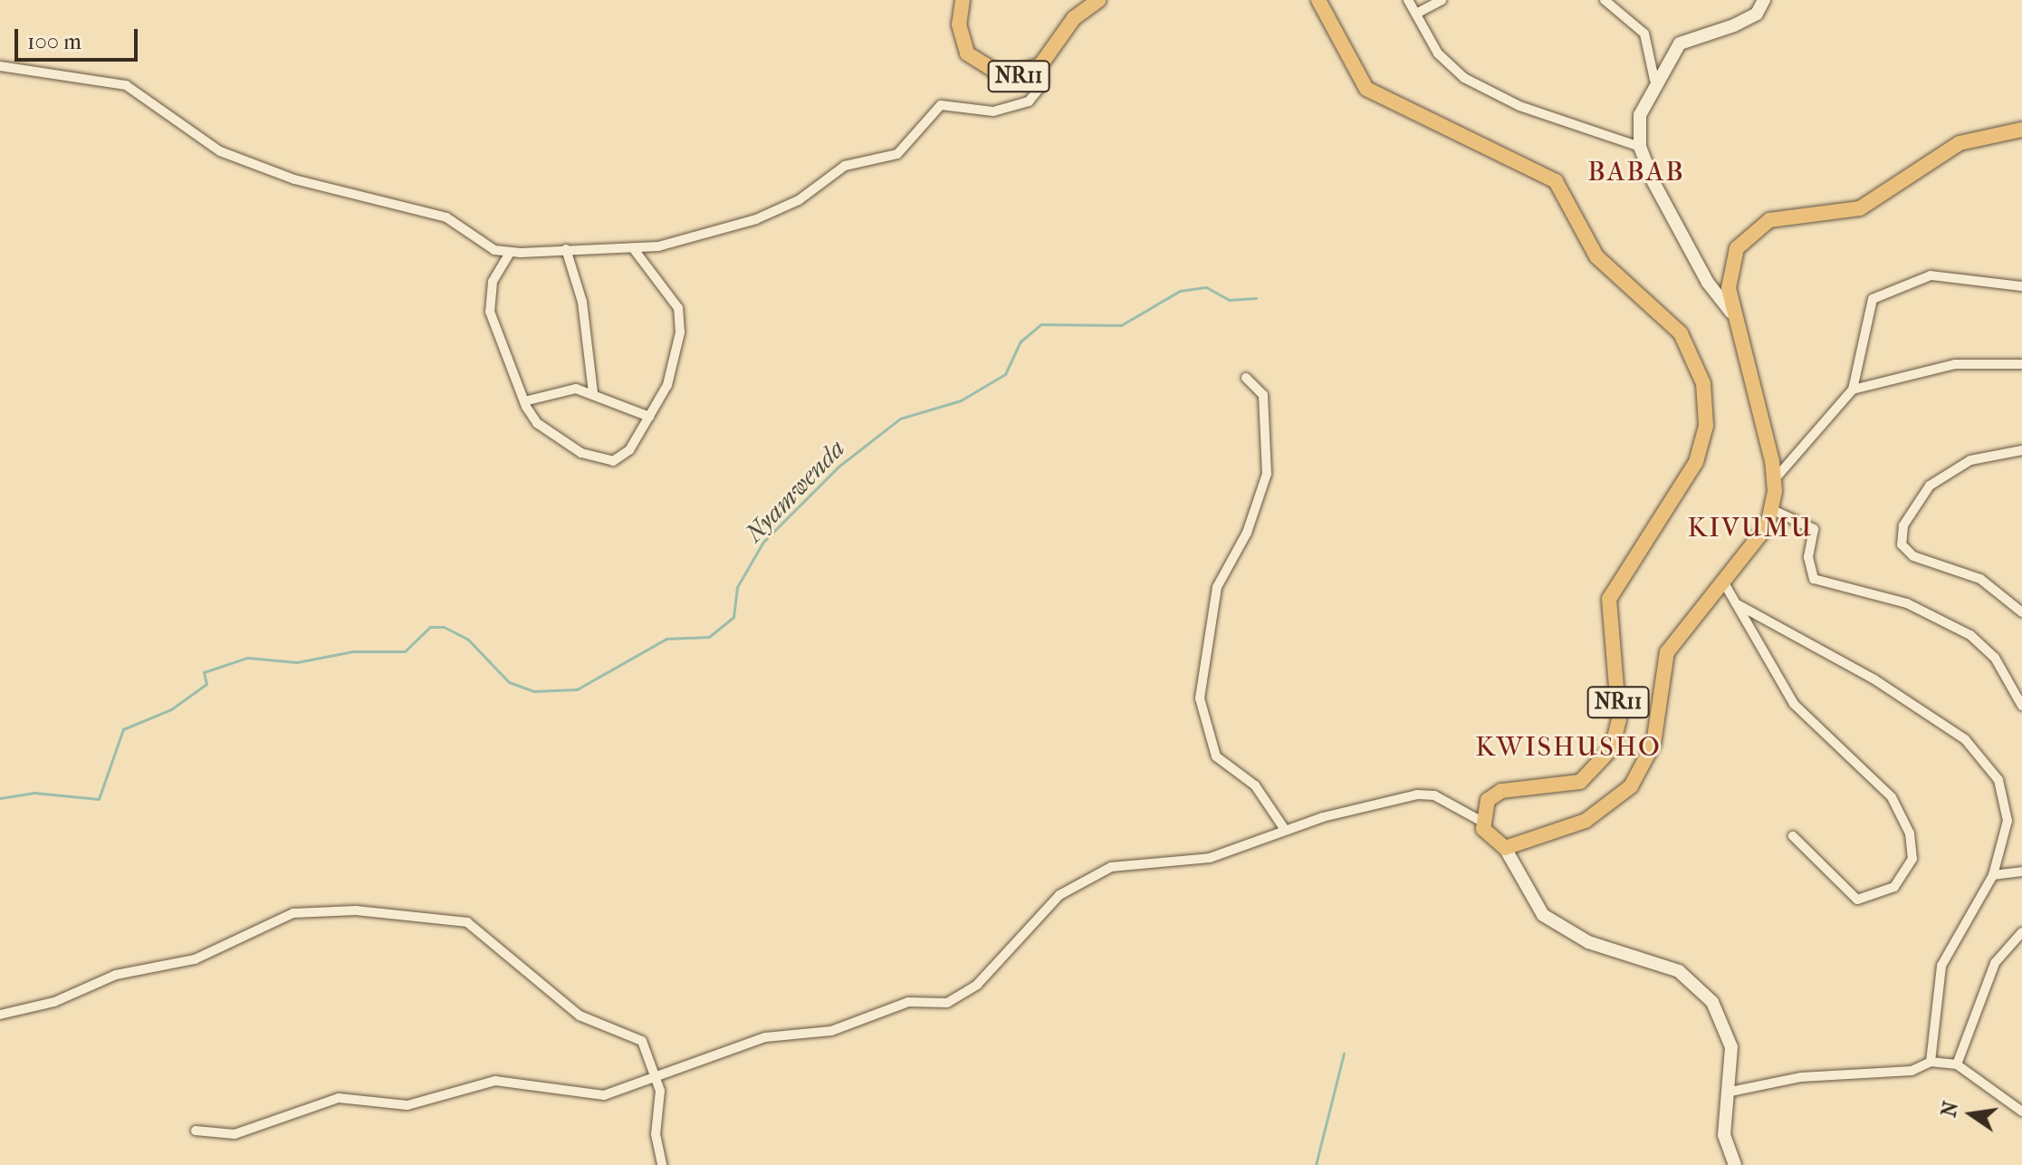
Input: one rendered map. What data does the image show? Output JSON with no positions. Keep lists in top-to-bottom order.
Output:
{
  "streets": {
    "highway": ["NR11"]
  },
  "districts": ["BABAB", "KIVUMU", "KWISHUSHO"],
  "water": ["Nyamwenda"],
  "scale_bar": "100 m",
  "north": "left"
}
